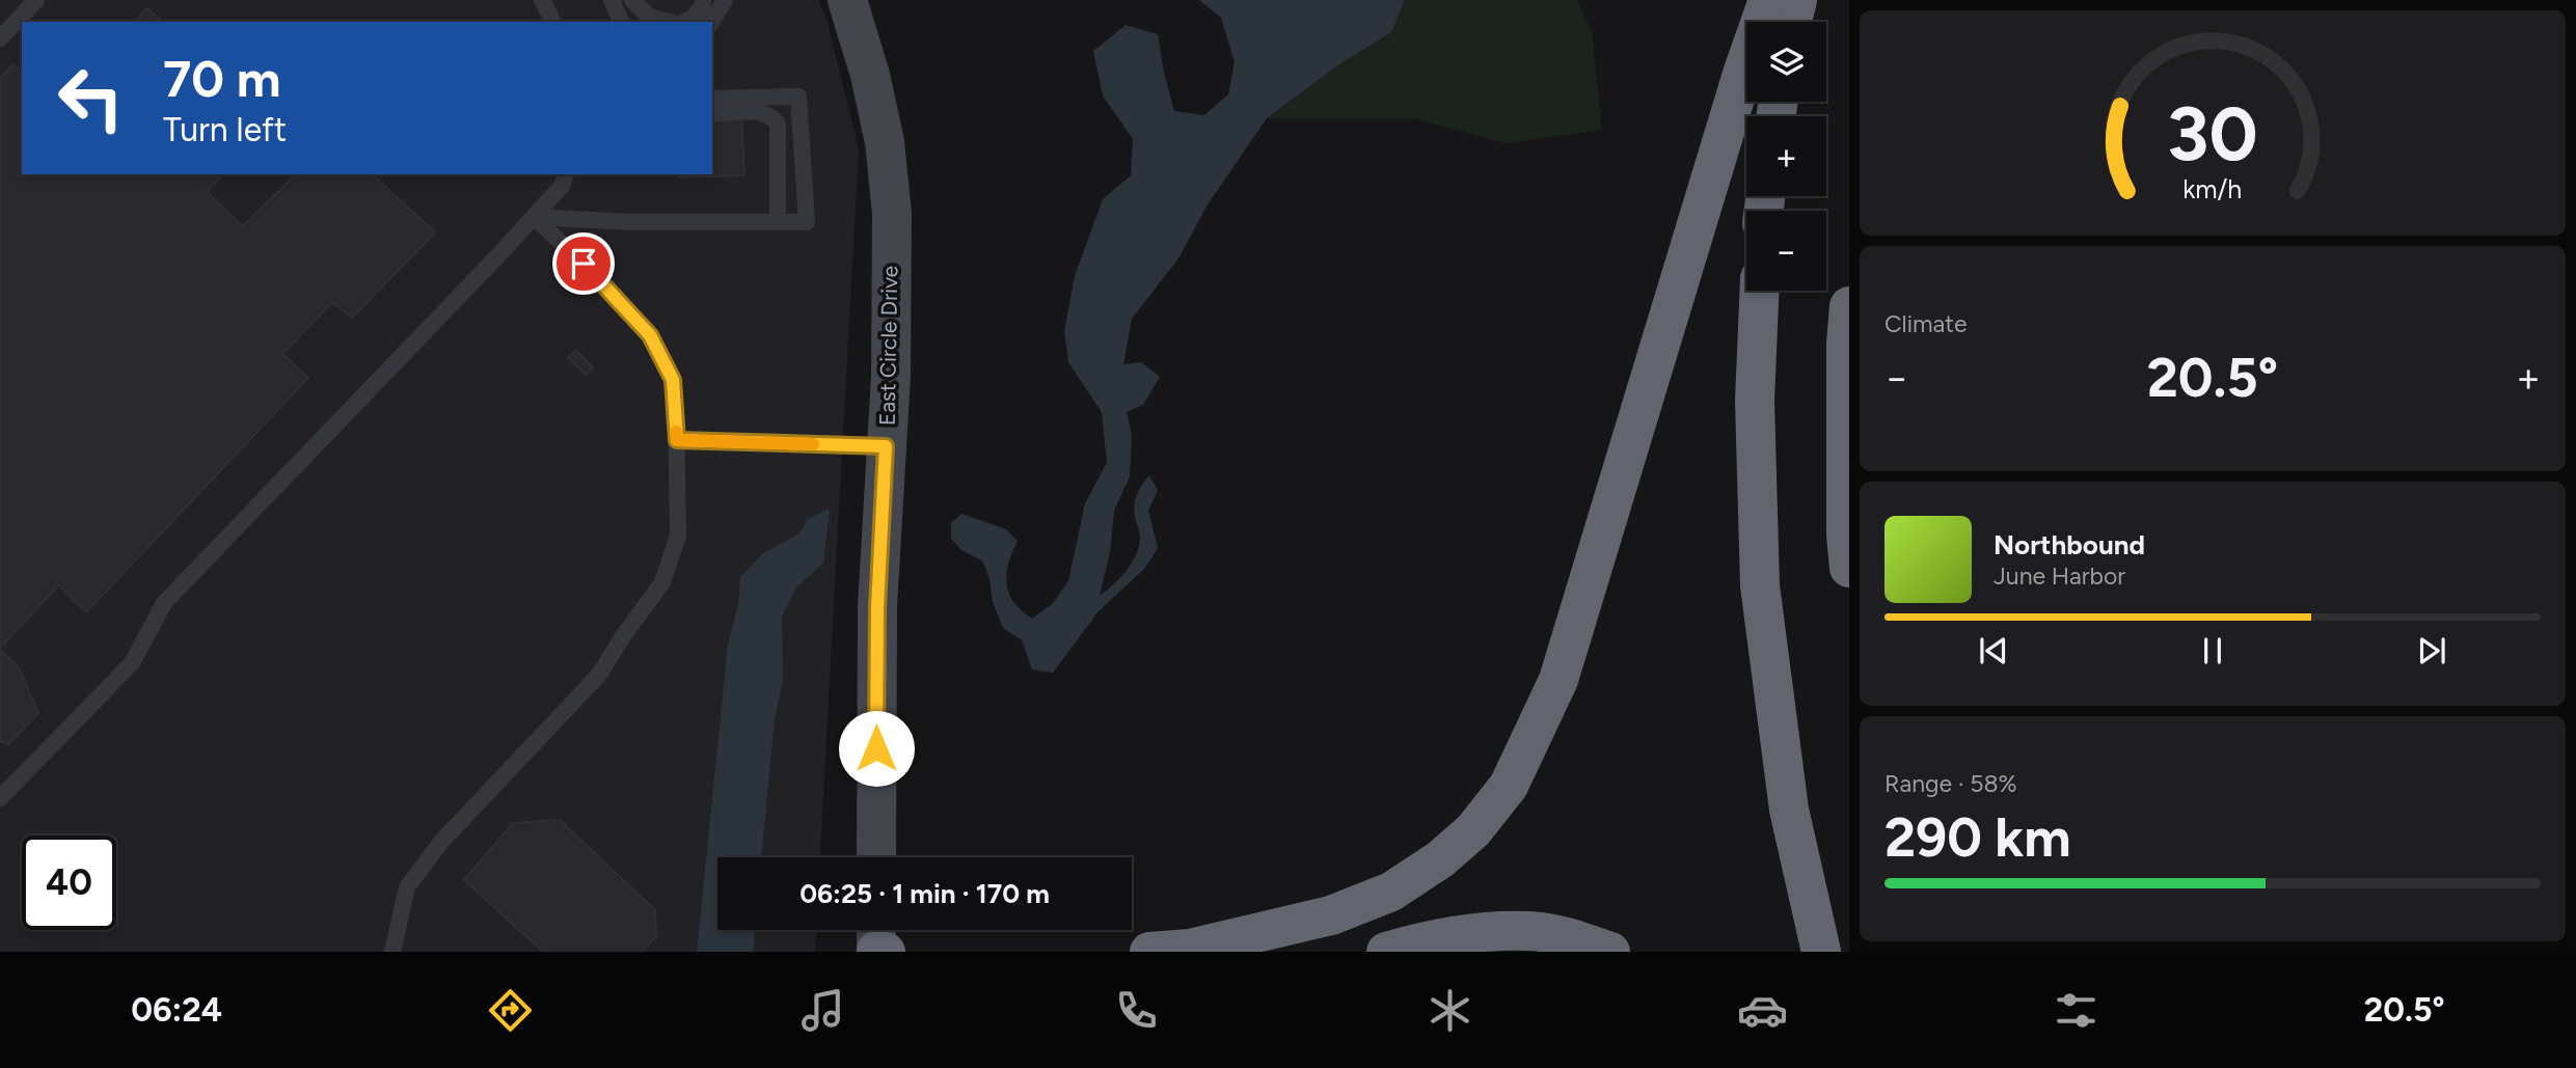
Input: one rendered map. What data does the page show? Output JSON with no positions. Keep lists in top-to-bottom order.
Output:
{
  "streets": {
    "street": ["East Circle Drive"]
  },
  "page": {
    "map_buttons": ["+", "−"],
    "turn": ["70 m", "Turn left"],
    "tile": [
      "Climate",
      ["Range · 58%", "290 km"]
    ],
    "heat": ["−", "20.5°", "+"],
    "song": ["Northbound", "June Harbor"],
    "limit": "40",
    "trip": "06:25 · 1 min · 170 m",
    "tabs": ["06:24", "20.5°"],
    "gauge": ["30", "km/h"]
  }
}
